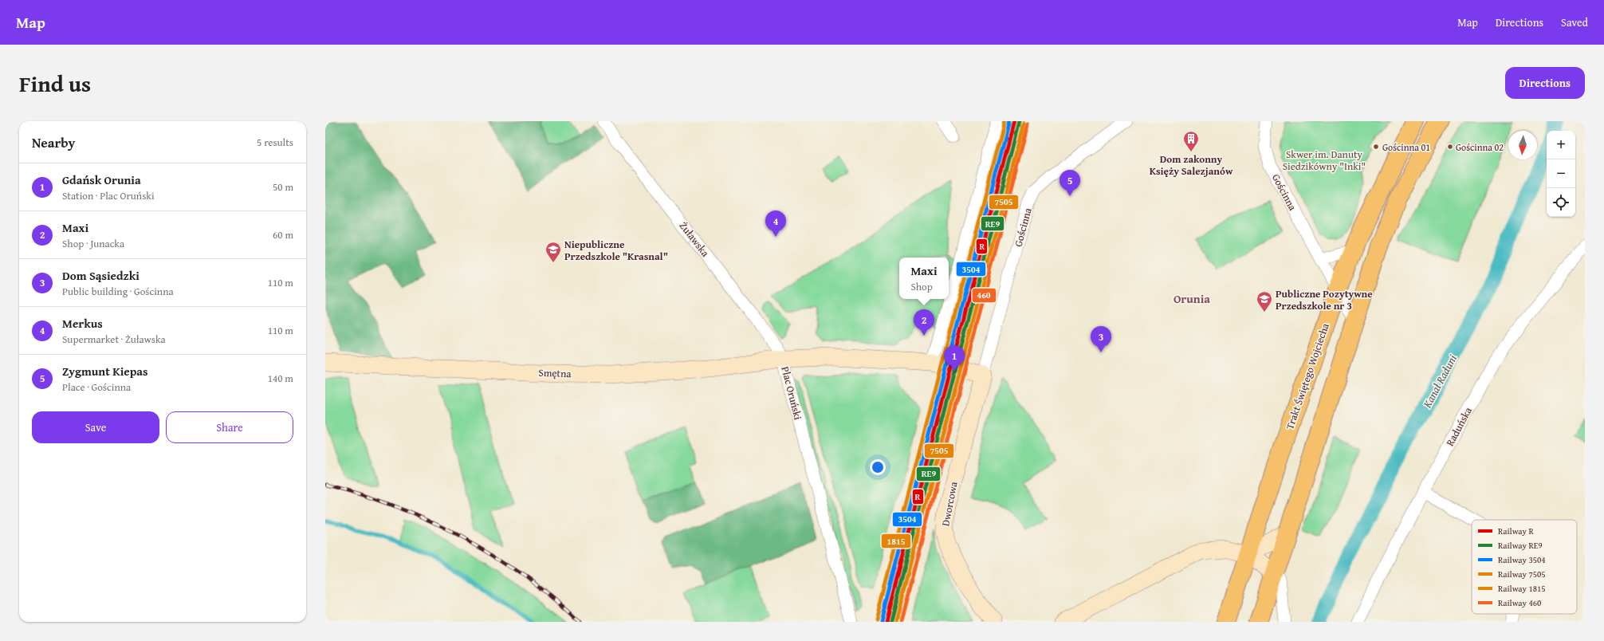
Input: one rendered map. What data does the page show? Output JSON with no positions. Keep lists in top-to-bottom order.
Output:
{
  "streets": {
    "main road": ["Trakt Świętego Wojciecha"],
    "street": [
      "Gościnna",
      "Żuławska",
      "Smętna",
      "Plac Oruński",
      "Raduńska",
      "Dworcowa"
    ]
  },
  "crossings": [
    ["Gościnna", "Trakt Świętego Wojciecha"],
    ["Gościnna", "Plac Oruński"],
    ["Gościnna", "Dworcowa"],
    ["Żuławska", "Smętna"],
    ["Żuławska", "Plac Oruński"],
    ["Smętna", "Plac Oruński"],
    ["Plac Oruński", "Dworcowa"]
  ],
  "districts": ["Orunia"],
  "water": ["Kanał Raduni"],
  "parks": ["Skwer im. Danuty Siedzikówny \"Inki\""],
  "places": {
    "other": ["Gościnna 01", "Gościnna 02"],
    "building": ["Dom zakonny Księży Salezjanów"],
    "school or university": ["Niepubliczne Przedszkole \"Krasnal\"", "Publiczne Pozytywne Przedszkole nr 3"]
  },
  "lines": [
    "rail line R",
    "rail line 3504",
    "rail line 1815",
    "rail line RE9",
    "rail line 7505",
    "rail line 460"
  ],
  "legend": [
    "Railway R",
    "Railway RE9",
    "Railway 3504",
    "Railway 7505",
    "Railway 1815",
    "Railway 460"
  ],
  "north": "bottom",
  "page": {
    "header": "Map",
    "nav": ["Map", "Directions", "Saved"],
    "title": "Find us",
    "buttons": [
      "Directions",
      ["Save", "Share"]
    ],
    "heading": ["Nearby", "5 results"],
    "map_buttons": ["+", "−"],
    "list": [
      {
        "mark": "1",
        "name": "Gdańsk Orunia",
        "note": "Station · Plac Oruński",
        "value": "50 m"
      },
      {
        "mark": "2",
        "name": "Maxi",
        "note": "Shop · Junacka",
        "value": "60 m"
      },
      {
        "mark": "3",
        "name": "Dom Sąsiedzki",
        "note": "Public building · Gościnna",
        "value": "110 m"
      },
      {
        "mark": "4",
        "name": "Merkus",
        "note": "Supermarket · Żuławska",
        "value": "110 m"
      },
      {
        "mark": "5",
        "name": "Zygmunt Kiepas",
        "note": "Place · Gościnna",
        "value": "140 m"
      }
    ],
    "pins": [
      "5",
      "4",
      "2",
      "3",
      "1"
    ],
    "popup": ["Maxi", "Shop"]
  }
}
